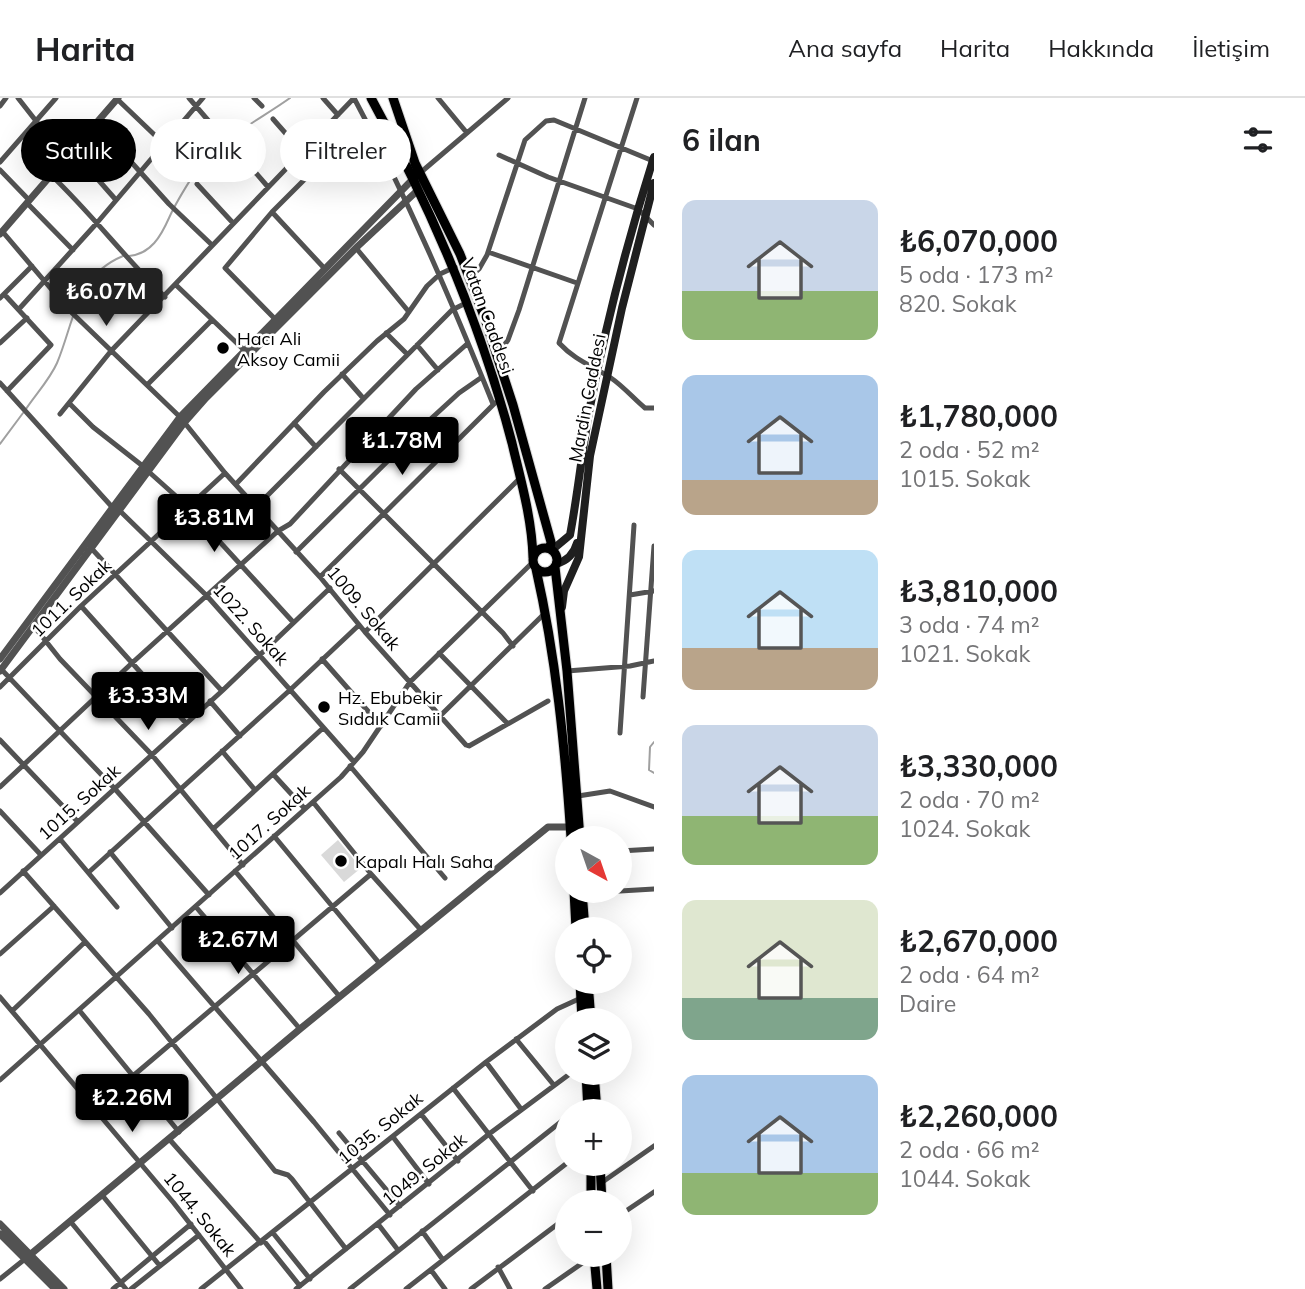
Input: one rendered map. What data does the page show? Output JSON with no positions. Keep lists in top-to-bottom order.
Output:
{
  "streets": {
    "highway": ["Vatan Caddesi", "Mardin Caddesi"],
    "street": [
      "1011. Sokak",
      "1009. Sokak",
      "1022. Sokak",
      "1015. Sokak",
      "1017. Sokak",
      "1035. Sokak",
      "1049. Sokak",
      "1044. Sokak"
    ]
  },
  "crossings": [
    ["Vatan Caddesi", "Mardin Caddesi"],
    ["Vatan Caddesi", "1017. Sokak"],
    ["Mardin Caddesi", "1017. Sokak"],
    ["1011. Sokak", "1009. Sokak"],
    ["1011. Sokak", "1022. Sokak"],
    ["1009. Sokak", "1015. Sokak"],
    ["1009. Sokak", "1017. Sokak"],
    ["1022. Sokak", "1015. Sokak"],
    ["1022. Sokak", "1017. Sokak"],
    ["1017. Sokak", "1044. Sokak"],
    ["1035. Sokak", "1044. Sokak"]
  ],
  "places": ["Hacı Ali Aksoy Camii", "Hz. Ebubekir Sıddık Camii", "Kapalı Halı Saha"],
  "north": "bottom right",
  "page": {
    "header": "Harita",
    "nav": [
      "Ana sayfa",
      "Harita",
      "Hakkında",
      "İletişim"
    ],
    "heading": "6 ilan",
    "chip": ["Satılık", "Kiralık", "Filtreler"],
    "list": [
      {
        "name": "₺6,070,000",
        "note": "5 oda · 173 m² · 820. Sokak"
      },
      {
        "name": "₺1,780,000",
        "note": "2 oda · 52 m² · 1015. Sokak"
      },
      {
        "name": "₺3,810,000",
        "note": "3 oda · 74 m² · 1021. Sokak"
      },
      {
        "name": "₺3,330,000",
        "note": "2 oda · 70 m² · 1024. Sokak"
      },
      {
        "name": "₺2,670,000",
        "note": "2 oda · 64 m² · Daire"
      },
      {
        "name": "₺2,260,000",
        "note": "2 oda · 66 m² · 1044. Sokak"
      }
    ],
    "price": [
      "₺6.07M",
      "₺1.78M",
      "₺3.81M",
      "₺3.33M",
      "₺2.67M",
      "₺2.26M"
    ],
    "map_buttons": ["+", "−"]
  }
}
